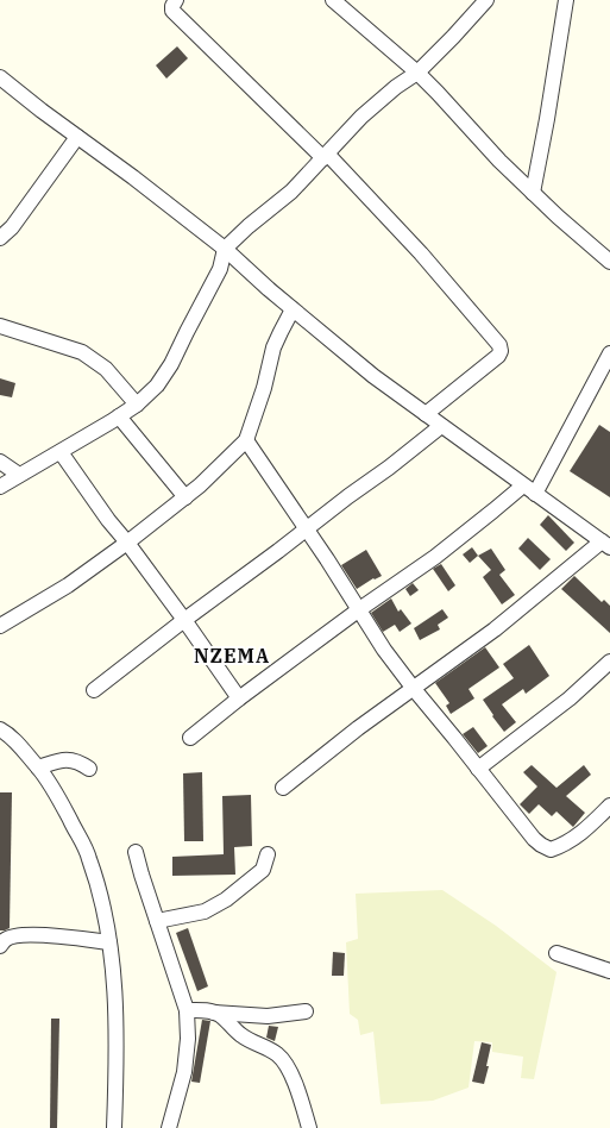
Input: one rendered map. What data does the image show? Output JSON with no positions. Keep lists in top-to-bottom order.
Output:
{
  "districts": ["NZEMA"]
}
